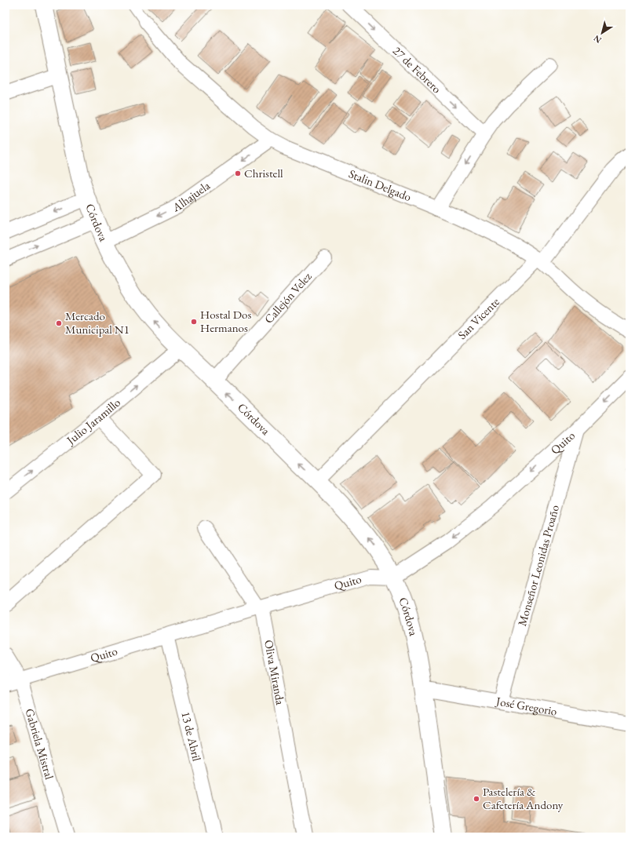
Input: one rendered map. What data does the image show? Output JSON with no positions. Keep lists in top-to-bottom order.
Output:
{
  "streets": {
    "street": [
      "27 de Febrero",
      "Stalin Delgado",
      "Alhajuela",
      "Córdova",
      "Callejón Velez",
      "San Vicente",
      "Julio Jaramillo",
      "Quito",
      "Monseñor Leonidas Proaño",
      "Oliva Miranda",
      "José Gregorio",
      "13 de Abril",
      "Gabriela Mistral"
    ]
  },
  "crossings": [
    ["Stalin Delgado", "Alhajuela"],
    ["Stalin Delgado", "San Vicente"],
    ["Alhajuela", "Córdova"],
    ["Córdova", "Callejón Velez"],
    ["Córdova", "San Vicente"],
    ["Córdova", "Julio Jaramillo"],
    ["Córdova", "Quito"],
    ["Córdova", "José Gregorio"],
    ["Quito", "Monseñor Leonidas Proaño"],
    ["Quito", "Oliva Miranda"],
    ["Quito", "13 de Abril"],
    ["Quito", "Gabriela Mistral"],
    ["Monseñor Leonidas Proaño", "José Gregorio"]
  ],
  "one_way": [
    "27 de Febrero",
    "Alhajuela",
    "Córdova",
    "Julio Jaramillo",
    "Quito"
  ],
  "places": [
    "Christell",
    "Hostal Dos Hermanos",
    "Mercado Municipal N1",
    "Pastelería & Cafetería Andony"
  ],
  "north": "bottom left"
}
